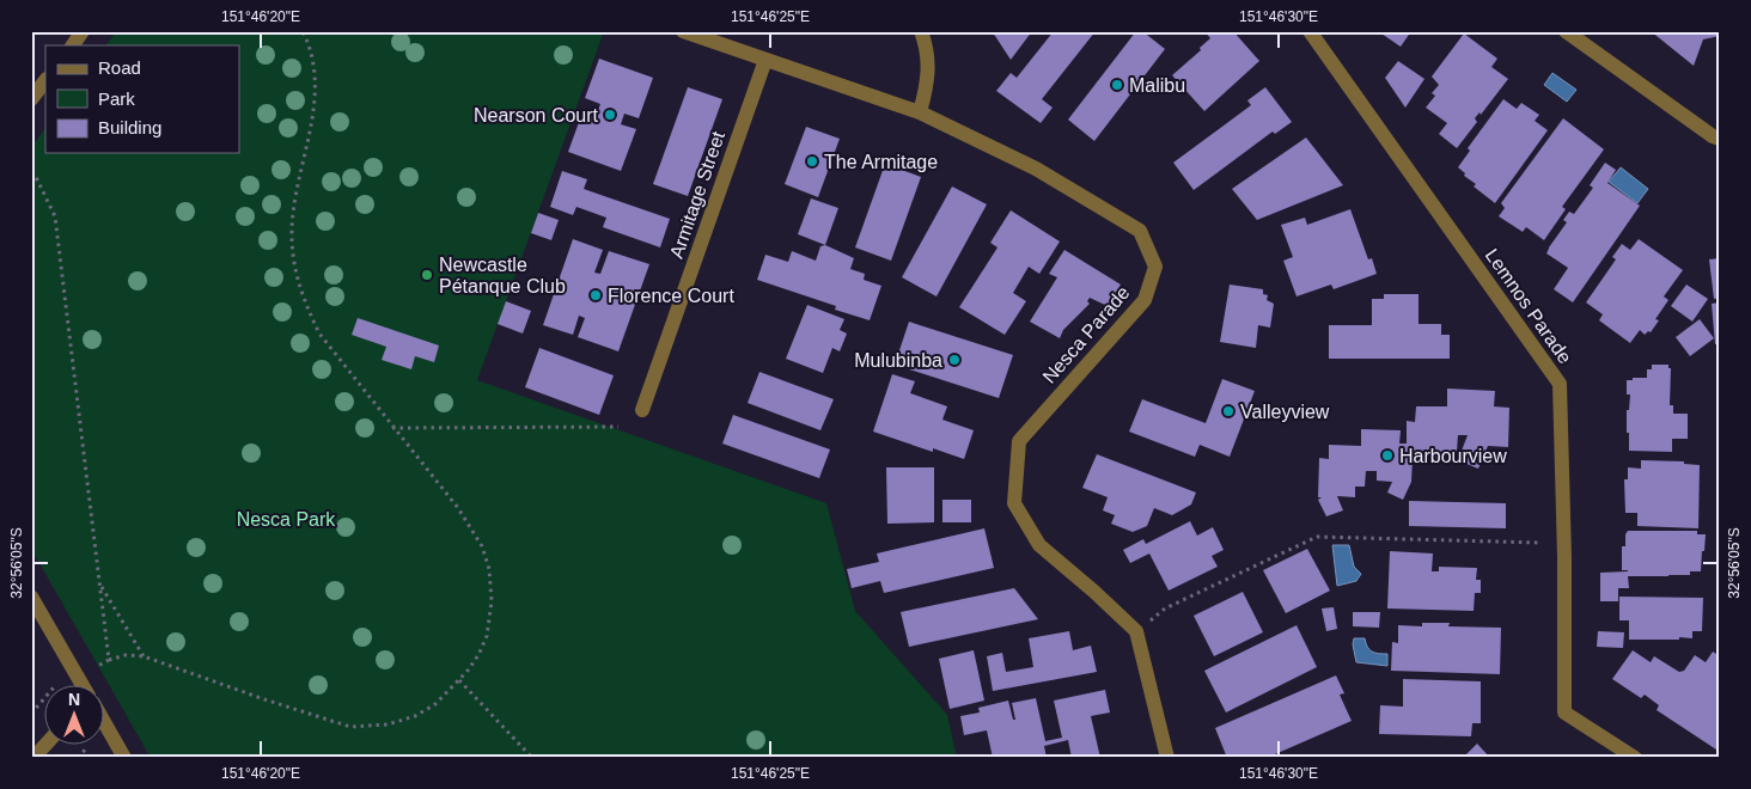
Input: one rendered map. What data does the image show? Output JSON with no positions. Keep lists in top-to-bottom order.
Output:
{
  "streets": {
    "street": ["Armitage Street", "Lemnos Parade", "Nesca Parade"]
  },
  "crossings": [
    ["Armitage Street", "Nesca Parade"]
  ],
  "parks": ["Nesca Park"],
  "places": [
    "Malibu",
    "Nearson Court",
    "The Armitage",
    "Newcastle Pétanque Club",
    "Florence Court",
    "Mulubinba",
    "Valleyview",
    "Harbourview"
  ],
  "legend": ["Road", "Park", "Building"],
  "north": "top",
  "coordinates": [
    "151°46'20\"E",
    "151°46'25\"E",
    "151°46'30\"E",
    "32°56'05\"S"
  ]
}
